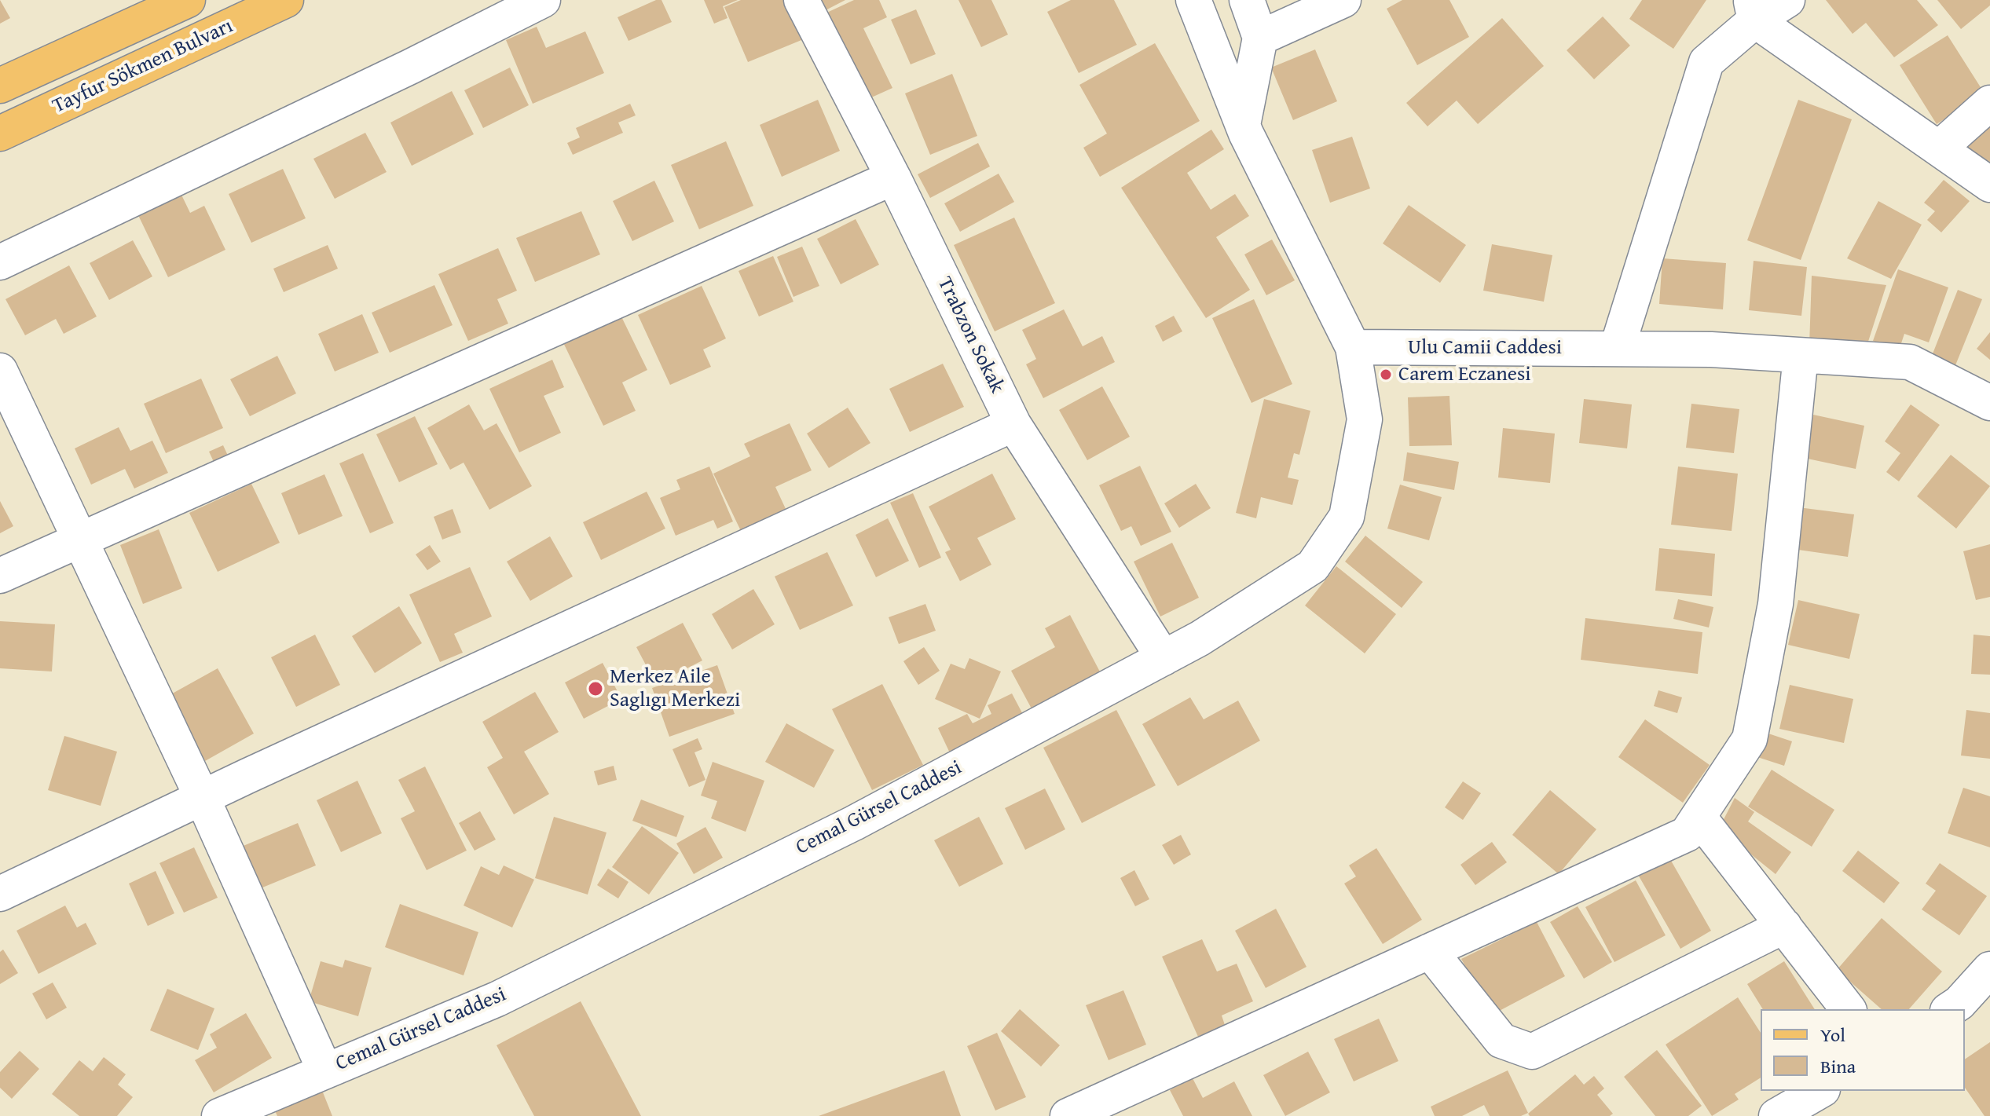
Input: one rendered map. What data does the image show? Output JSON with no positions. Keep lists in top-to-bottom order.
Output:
{
  "streets": {
    "main road": ["Tayfur Sökmen Bulvarı"],
    "street": ["Trabzon Sokak", "Ulu Camii Caddesi", "Cemal Gürsel Caddesi"]
  },
  "crossings": [
    ["Trabzon Sokak", "Cemal Gürsel Caddesi"],
    ["Ulu Camii Caddesi", "Cemal Gürsel Caddesi"]
  ],
  "places": ["Carem Eczanesi", "Merkez Aile Saglıgı Merkezi"],
  "legend": ["Yol", "Bina"]
}
